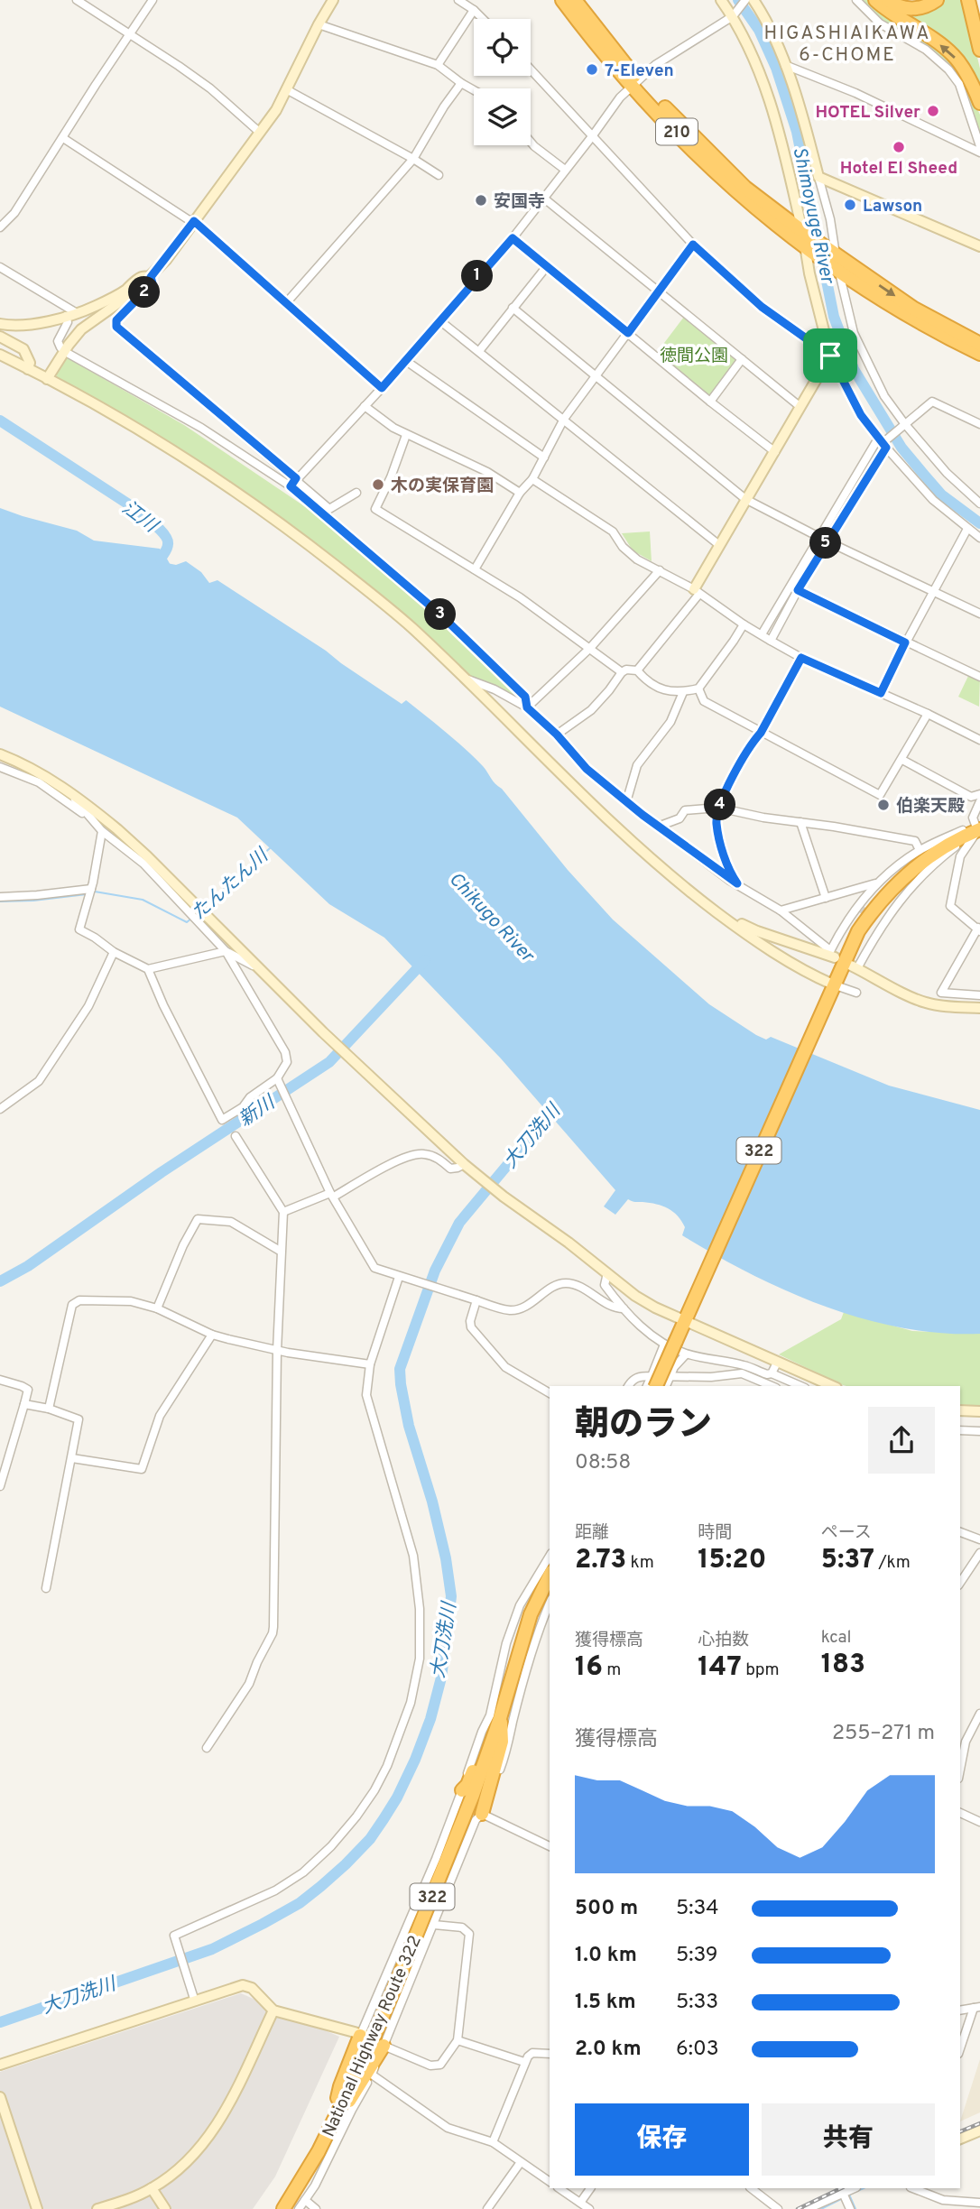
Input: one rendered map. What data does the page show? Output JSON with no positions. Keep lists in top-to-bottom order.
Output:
{
  "streets": {
    "highway": ["210", "322", "National Highway Route 322"]
  },
  "districts": ["HIGASHIAIKAWA 6-CHOME"],
  "water": [
    "Shimoyuge River",
    "江川",
    "たんたん川",
    "Chikugo River",
    "新川",
    "大刀洗川"
  ],
  "parks": ["徳間公園"],
  "places": [
    "7-Eleven",
    "HOTEL Silver",
    "Hotel El Sheed",
    "安国寺",
    "Lawson",
    "木の実保育園",
    "伯楽天殿"
  ],
  "page": {
    "pins": [
      "1",
      "2",
      "5",
      "3",
      "4"
    ],
    "heading": ["朝のラン", "08:58"],
    "stats": [
      ["距離", "2.73 km"],
      ["時間", "15:20"],
      ["ペース", "5:37 /km"],
      ["獲得標高", "16 m"],
      ["心拍数", "147 bpm"],
      ["kcal", "183"]
    ],
    "chart": ["獲得標高", "255–271 m"],
    "list": [
      {
        "name": "500 m",
        "note": "5:34"
      },
      {
        "name": "1.0 km",
        "note": "5:39"
      },
      {
        "name": "1.5 km",
        "note": "5:33"
      },
      {
        "name": "2.0 km",
        "note": "6:03"
      }
    ],
    "buttons": ["保存", "共有"]
  }
}
